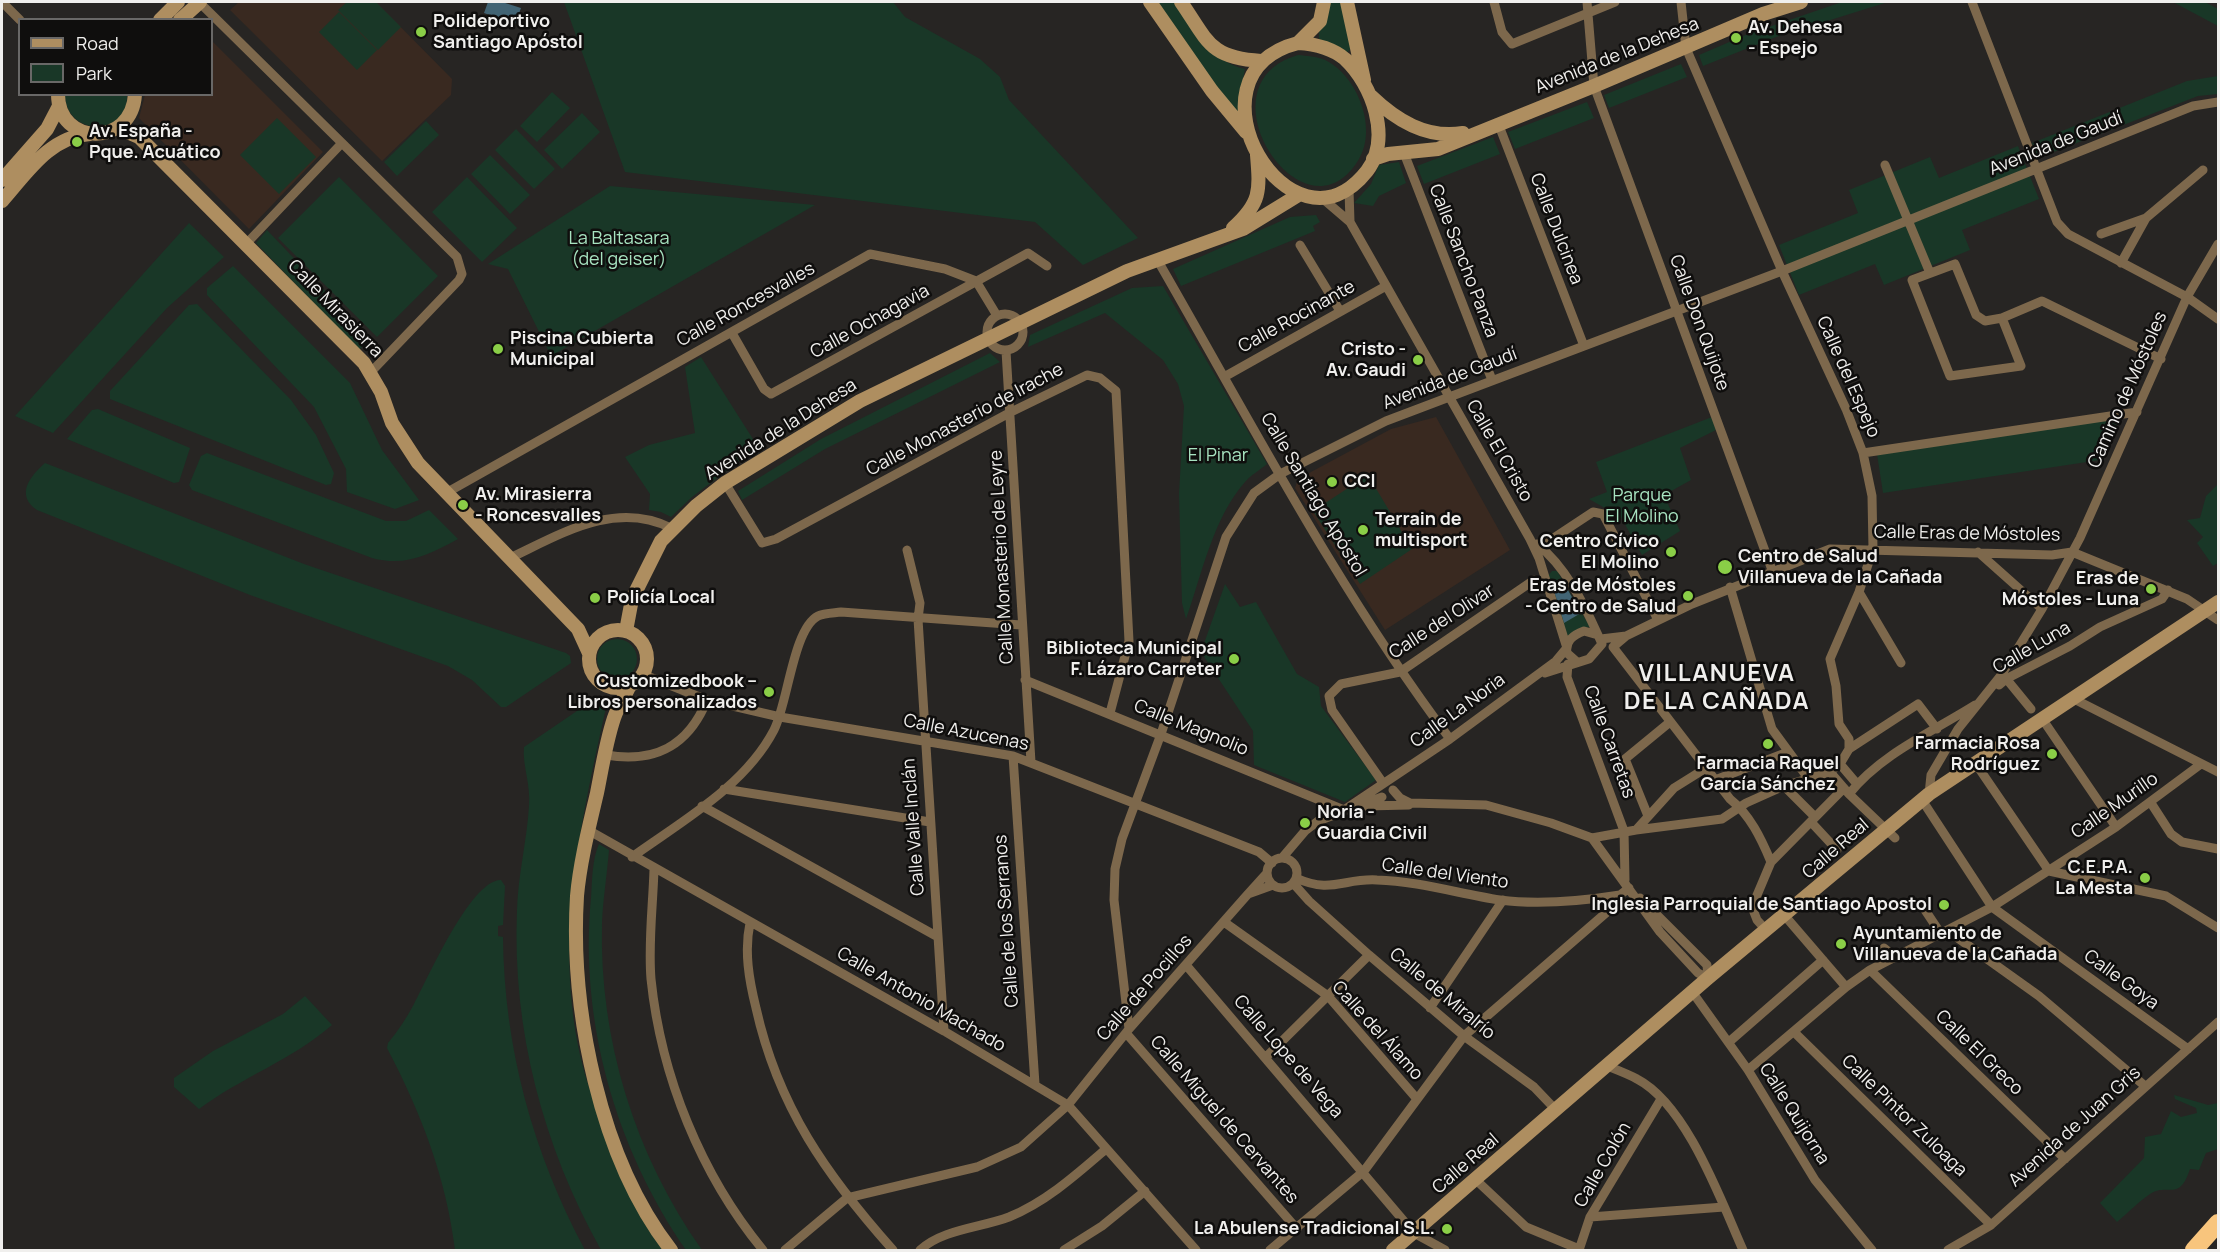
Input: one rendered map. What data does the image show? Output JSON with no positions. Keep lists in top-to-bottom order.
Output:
{
  "streets": {
    "street": [
      "Avenida de la Dehesa",
      "Avenida de Gaudí",
      "Calle Dulcinea",
      "Calle Sancho Panza",
      "Calle Roncesvalles",
      "Calle Mirasierra",
      "Calle Rocinante",
      "Calle Ochagavia",
      "Calle Don Quijote",
      "Calle del Espejo",
      "Camino de Móstoles",
      "Calle Monasterio de Irache",
      "Calle El Cristo",
      "Calle Santiago Apóstol",
      "Calle Eras de Móstoles",
      "Calle Monasterio de Leyre",
      "Calle del Olivar",
      "Calle Luna",
      "Calle La Noria",
      "Calle Magnolio",
      "Calle Azucenas",
      "Calle Carretas",
      "Calle Murillo",
      "Calle Valle Inclán",
      "Calle Real",
      "Calle del Viento",
      "Calle de los Serranos",
      "Calle Goya",
      "Calle de Pocillos",
      "Calle de Miralrío",
      "Calle Antonio Machado",
      "Calle del Álamo",
      "Calle El Greco",
      "Calle Lope de Vega",
      "Calle Quijorna",
      "Calle Pintor Zuloaga",
      "Calle Miguel de Cervantes",
      "Avenida de Juan Gris",
      "Calle Colón"
    ]
  },
  "crossings": [
    ["Avenida de la Dehesa", "Calle Dulcinea"],
    ["Avenida de la Dehesa", "Calle Sancho Panza"],
    ["Avenida de la Dehesa", "Calle Mirasierra"],
    ["Avenida de la Dehesa", "Calle Don Quijote"],
    ["Avenida de la Dehesa", "Calle del Espejo"],
    ["Avenida de la Dehesa", "Calle Monasterio de Irache"],
    ["Avenida de la Dehesa", "Calle El Cristo"],
    ["Avenida de la Dehesa", "Calle Santiago Apóstol"],
    ["Avenida de la Dehesa", "Calle Azucenas"],
    ["Avenida de Gaudí", "Calle Dulcinea"],
    ["Avenida de Gaudí", "Calle Sancho Panza"],
    ["Avenida de Gaudí", "Calle Don Quijote"],
    ["Avenida de Gaudí", "Calle del Espejo"],
    ["Avenida de Gaudí", "Calle El Cristo"],
    ["Avenida de Gaudí", "Calle Santiago Apóstol"],
    ["Avenida de Gaudí", "Calle Magnolio"],
    ["Avenida de Gaudí", "Calle Azucenas"],
    ["Avenida de Gaudí", "Calle de Pocillos"],
    ["Avenida de Gaudí", "Calle Miguel de Cervantes"],
    ["Calle Roncesvalles", "Calle Mirasierra"],
    ["Calle Roncesvalles", "Calle Ochagavia"],
    ["Calle Mirasierra", "Calle Azucenas"],
    ["Calle Rocinante", "Calle El Cristo"],
    ["Calle Rocinante", "Calle Santiago Apóstol"],
    ["Calle Don Quijote", "Calle Eras de Móstoles"],
    ["Calle del Espejo", "Calle Eras de Móstoles"],
    ["Camino de Móstoles", "Calle Eras de Móstoles"],
    ["Camino de Móstoles", "Calle Luna"],
    ["Calle Monasterio de Irache", "Calle Monasterio de Leyre"],
    ["Calle Monasterio de Irache", "Calle Magnolio"],
    ["Calle El Cristo", "Calle Eras de Móstoles"],
    ["Calle El Cristo", "Calle del Olivar"],
    ["Calle El Cristo", "Calle La Noria"],
    ["Calle El Cristo", "Calle Carretas"],
    ["Calle Santiago Apóstol", "Calle del Olivar"],
    ["Calle Santiago Apóstol", "Calle La Noria"],
    ["Calle Eras de Móstoles", "Calle Luna"],
    ["Calle Eras de Móstoles", "Calle La Noria"],
    ["Calle Eras de Móstoles", "Calle Carretas"],
    ["Calle Eras de Móstoles", "Calle Real"],
    ["Calle Monasterio de Leyre", "Calle Magnolio"],
    ["Calle Monasterio de Leyre", "Calle Azucenas"],
    ["Calle del Olivar", "Calle La Noria"],
    ["Calle La Noria", "Calle Carretas"],
    ["Calle Azucenas", "Calle Valle Inclán"],
    ["Calle Azucenas", "Calle del Viento"],
    ["Calle Azucenas", "Calle de los Serranos"],
    ["Calle Azucenas", "Calle de Pocillos"],
    ["Calle Azucenas", "Calle de Miralrío"],
    ["Calle Murillo", "Calle Goya"],
    ["Calle Murillo", "Calle El Greco"],
    ["Calle Murillo", "Calle Quijorna"],
    ["Calle Murillo", "Calle Pintor Zuloaga"],
    ["Calle Valle Inclán", "Calle Antonio Machado"],
    ["Calle Real", "Calle Goya"],
    ["Calle Real", "Calle de Miralrío"],
    ["Calle Real", "Calle Quijorna"],
    ["Calle del Viento", "Calle de Pocillos"],
    ["Calle del Viento", "Calle de Miralrío"],
    ["Calle de los Serranos", "Calle Antonio Machado"],
    ["Calle Goya", "Avenida de Juan Gris"],
    ["Calle de Pocillos", "Calle de Miralrío"],
    ["Calle de Pocillos", "Calle Antonio Machado"],
    ["Calle de Pocillos", "Calle del Álamo"],
    ["Calle de Pocillos", "Calle Lope de Vega"],
    ["Calle de Pocillos", "Calle Miguel de Cervantes"],
    ["Calle El Greco", "Avenida de Juan Gris"],
    ["Calle Pintor Zuloaga", "Avenida de Juan Gris"]
  ],
  "districts": ["VILLANUEVA DE LA CAÑADA"],
  "parks": ["La Baltasara (del geiser)", "El Pinar", "Parque El Molino"],
  "places": [
    "Polideportivo Santiago Apóstol",
    "Av. Dehesa - Espejo",
    "Av. España - Pque. Acuático",
    "Piscina Cubierta Municipal",
    "Cristo - Av. Gaudi",
    "CCI",
    "Av. Mirasierra - Roncesvalles",
    "Terrain de multisport",
    "Centro Cívico El Molino",
    "Centro de Salud Villanueva de la Cañada",
    "Eras de Móstoles - Luna",
    "Eras de Móstoles - Centro de Salud",
    "Policía Local",
    "Biblioteca Municipal F. Lázaro Carreter",
    "Customizedbook – Libros personalizados",
    "Farmacia Raquel García Sánchez",
    "Farmacia Rosa Rodríguez",
    "Noria - Guardia Civil",
    "C.E.P.A. La Mesta",
    "Inglesia Parroquial de Santiago Apostol",
    "Ayuntamiento de Villanueva de la Cañada",
    "La Abulense Tradicional S.L."
  ],
  "legend": ["Road", "Park"]
}
